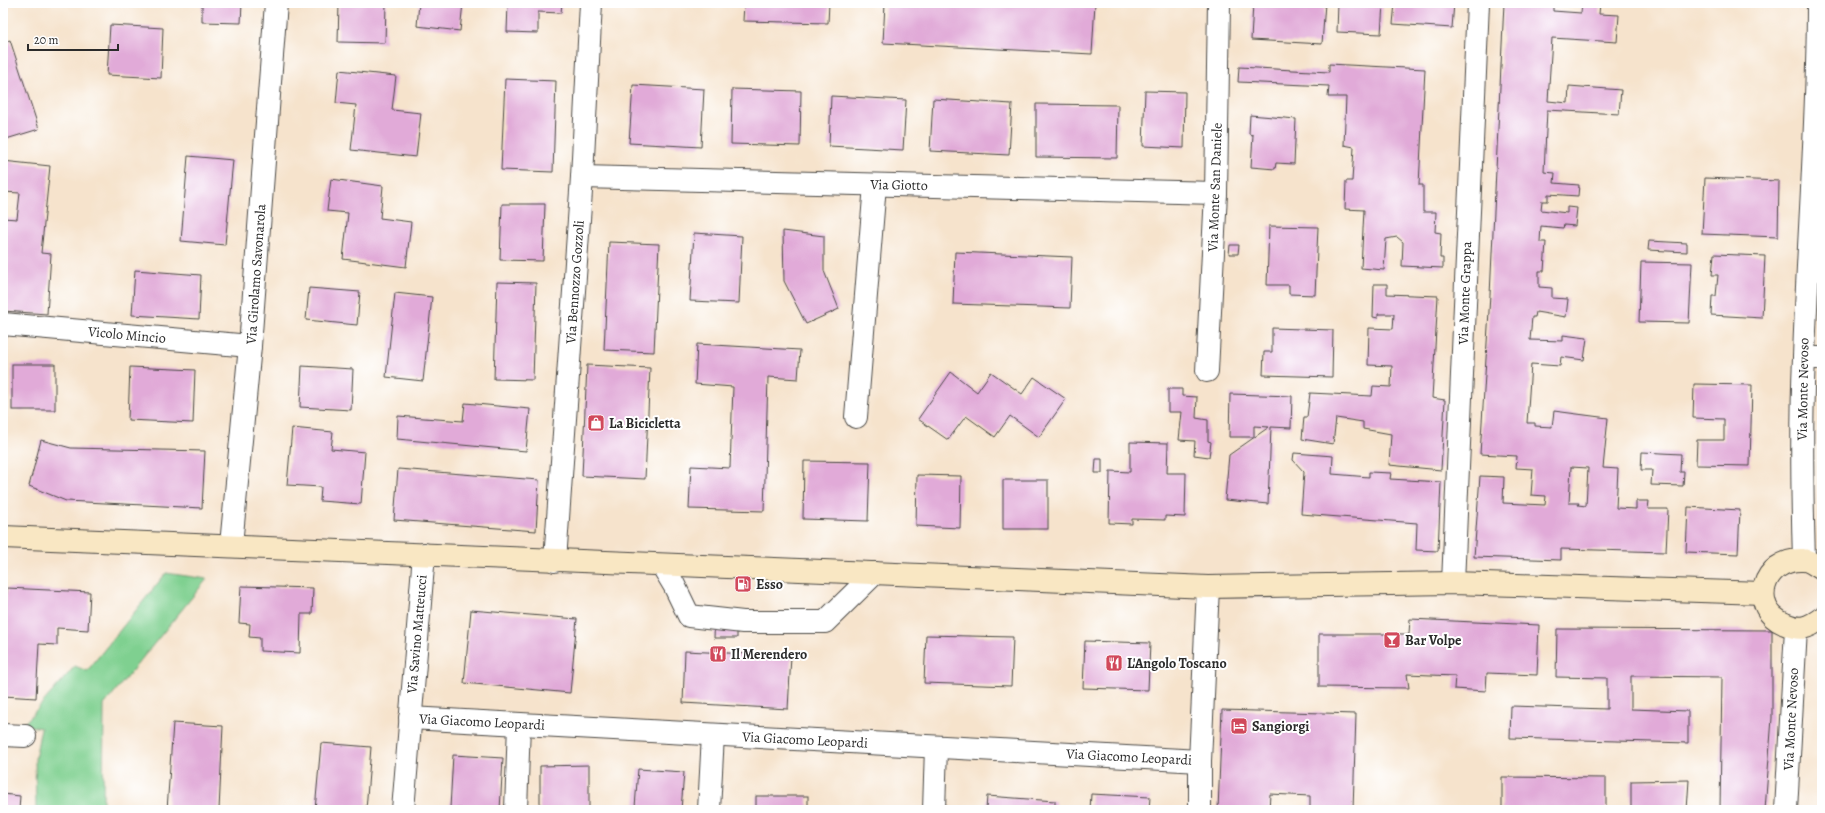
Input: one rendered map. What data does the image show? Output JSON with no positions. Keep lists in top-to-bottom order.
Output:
{
  "streets": {
    "street": [
      "Via Giotto",
      "Via Monte San Daniele",
      "Via Girolamo Savonarola",
      "Via Bennozzo Gozzoli",
      "Via Monte Grappa",
      "Vicolo Mincio",
      "Via Monte Nevoso",
      "Via Savino Matteucci",
      "Via Giacomo Leopardi"
    ]
  },
  "crossings": [
    ["Via Giotto", "Via Monte San Daniele"],
    ["Via Giotto", "Via Bennozzo Gozzoli"],
    ["Via Girolamo Savonarola", "Vicolo Mincio"],
    ["Via Savino Matteucci", "Via Giacomo Leopardi"]
  ],
  "places": {
    "shop": ["La Bicicletta"],
    "fuel station": ["Esso"],
    "bar": ["Bar Volpe"],
    "restaurant": ["Il Merendero", "L'Angolo Toscano"],
    "hotel": ["Sangiorgi"]
  },
  "scale_bar": "20 m"
}
